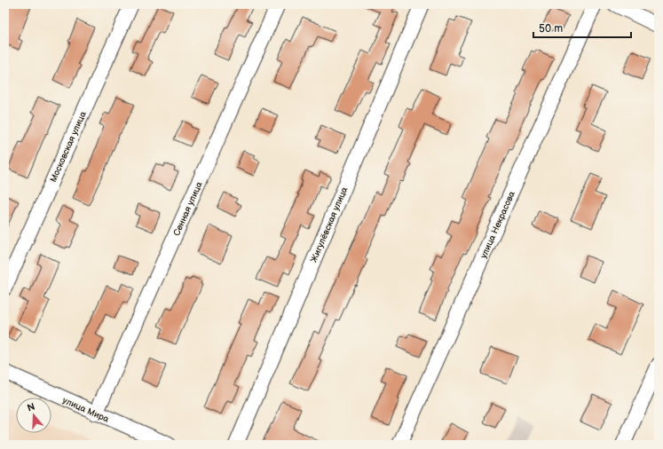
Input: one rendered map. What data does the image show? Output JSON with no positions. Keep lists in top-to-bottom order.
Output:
{
  "streets": {
    "street": [
      "Московская улица",
      "Сенная улица",
      "Жигулёвская улица",
      "улица Некрасова",
      "улица Мира"
    ]
  },
  "crossings": [
    ["Сенная улица", "улица Мира"]
  ],
  "scale_bar": "50 m",
  "north": "top"
}
